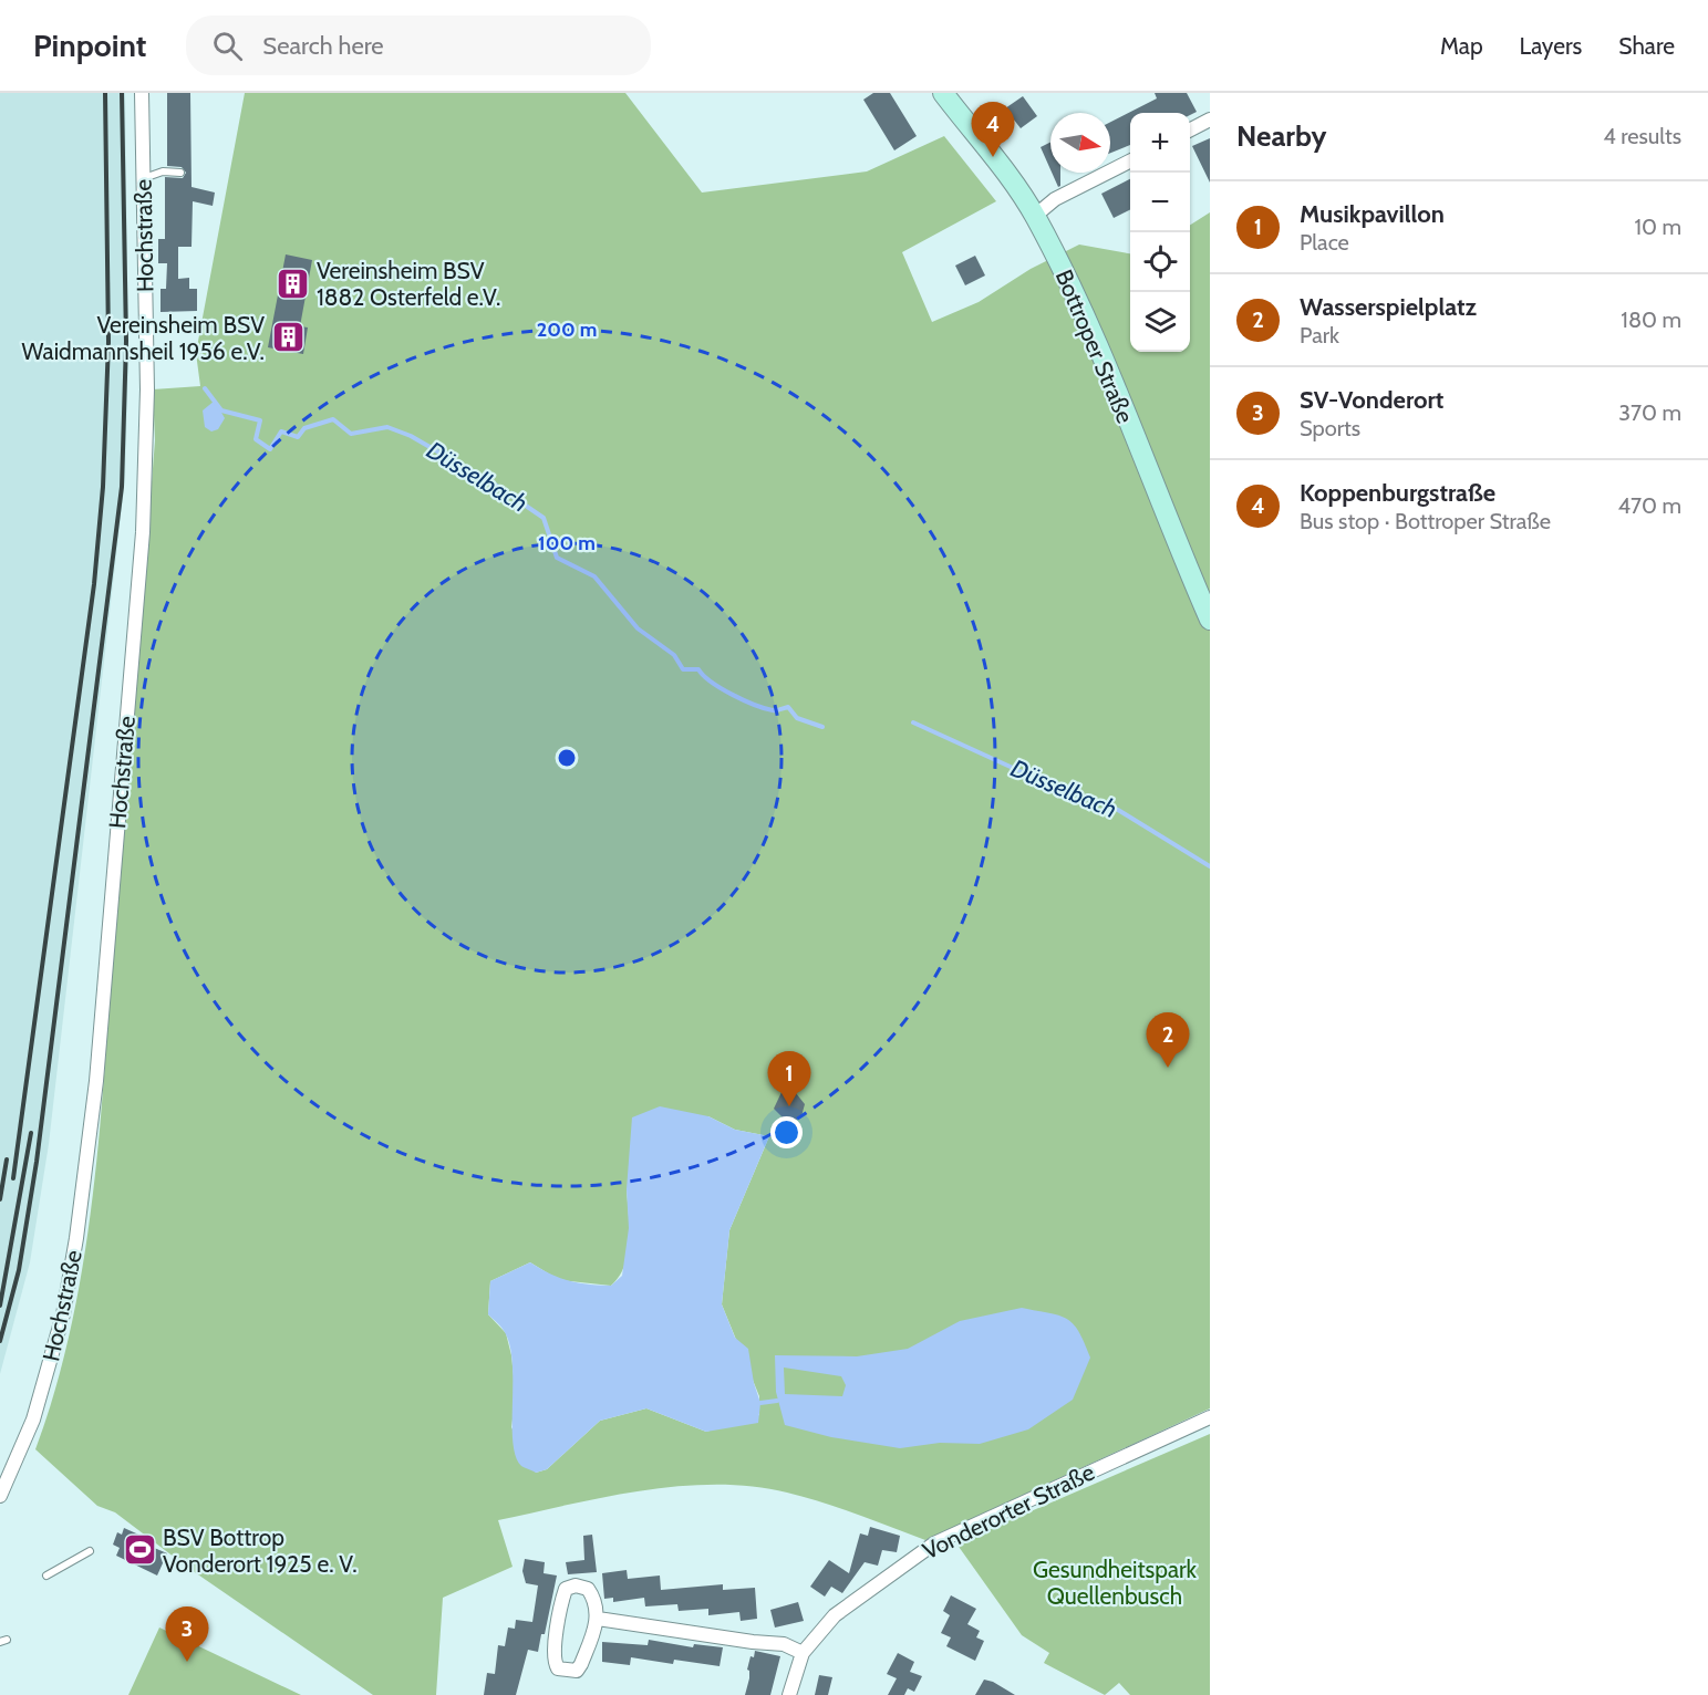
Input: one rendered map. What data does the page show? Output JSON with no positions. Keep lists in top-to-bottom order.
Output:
{
  "streets": {
    "main road": ["Bottroper Straße"],
    "street": ["Hochstraße", "Vonderorter Straße"]
  },
  "water": ["Düsselbach"],
  "parks": ["Gesundheitspark Quellenbusch"],
  "places": {
    "building": ["Vereinsheim BSV 1882 Osterfeld e.V.", "Vereinsheim BSV Waidmannsheil 1956 e.V."],
    "sports": ["BSV Bottrop Vonderort 1925 e. V."]
  },
  "north": "right",
  "page": {
    "header": "Pinpoint",
    "search": "Search here",
    "nav": ["Map", "Layers", "Share"],
    "heading": ["Nearby", "4 results"],
    "pins": [
      "4",
      "2",
      "1",
      "3"
    ],
    "map_buttons": ["+", "−"],
    "list": [
      {
        "mark": "1",
        "name": "Musikpavillon",
        "note": "Place",
        "value": "10 m"
      },
      {
        "mark": "2",
        "name": "Wasserspielplatz",
        "note": "Park",
        "value": "180 m"
      },
      {
        "mark": "3",
        "name": "SV-Vonderort",
        "note": "Sports",
        "value": "370 m"
      },
      {
        "mark": "4",
        "name": "Koppenburgstraße",
        "note": "Bus stop · Bottroper Straße",
        "value": "470 m"
      }
    ]
  },
  "rings": ["200 m", "100 m"]
}
